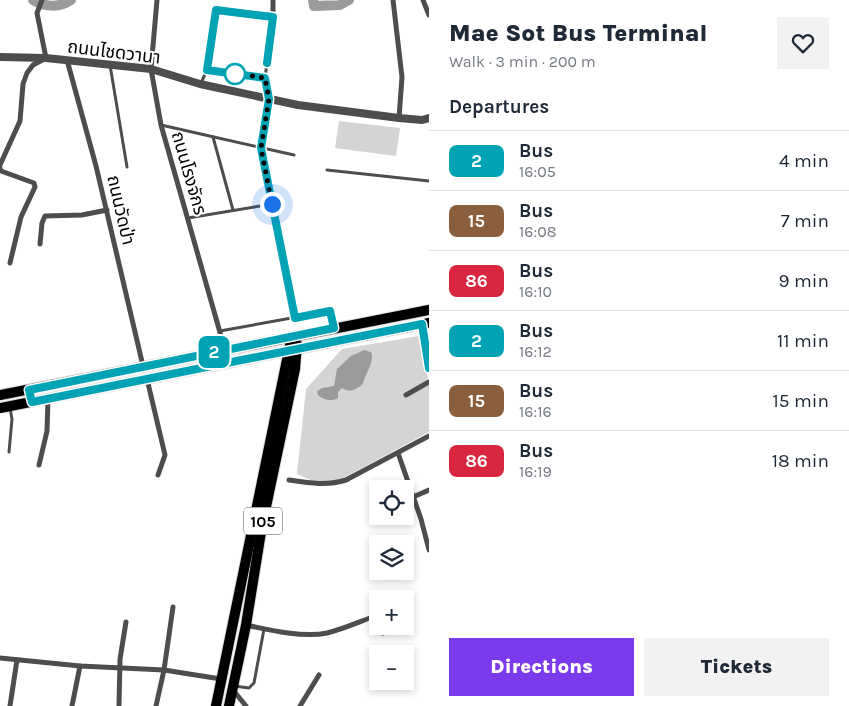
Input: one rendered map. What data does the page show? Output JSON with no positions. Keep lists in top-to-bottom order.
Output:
{
  "streets": {
    "main road": ["105"],
    "street": ["ถนนไชดวานา", "ถนนโรงจักร", "ถนนวัดป่า"]
  },
  "crossings": [
    ["ถนนไชดวานา", "ถนนโรงจักร"],
    ["ถนนไชดวานา", "ถนนวัดป่า"]
  ],
  "lines": ["bus line 2"],
  "page": {
    "on_map": "2",
    "heading": [
      ["Mae Sot Bus Terminal", "Walk · 3 min · 200 m"],
      "Departures"
    ],
    "list": [
      {
        "mark": "2",
        "name": "Bus",
        "note": "16:05",
        "value": "4 min"
      },
      {
        "mark": "15",
        "name": "Bus",
        "note": "16:08",
        "value": "7 min"
      },
      {
        "mark": "86",
        "name": "Bus",
        "note": "16:10",
        "value": "9 min"
      },
      {
        "mark": "2",
        "name": "Bus",
        "note": "16:12",
        "value": "11 min"
      },
      {
        "mark": "15",
        "name": "Bus",
        "note": "16:16",
        "value": "15 min"
      },
      {
        "mark": "86",
        "name": "Bus",
        "note": "16:19",
        "value": "18 min"
      }
    ],
    "map_buttons": ["+", "−"],
    "buttons": ["Directions", "Tickets"]
  }
}
